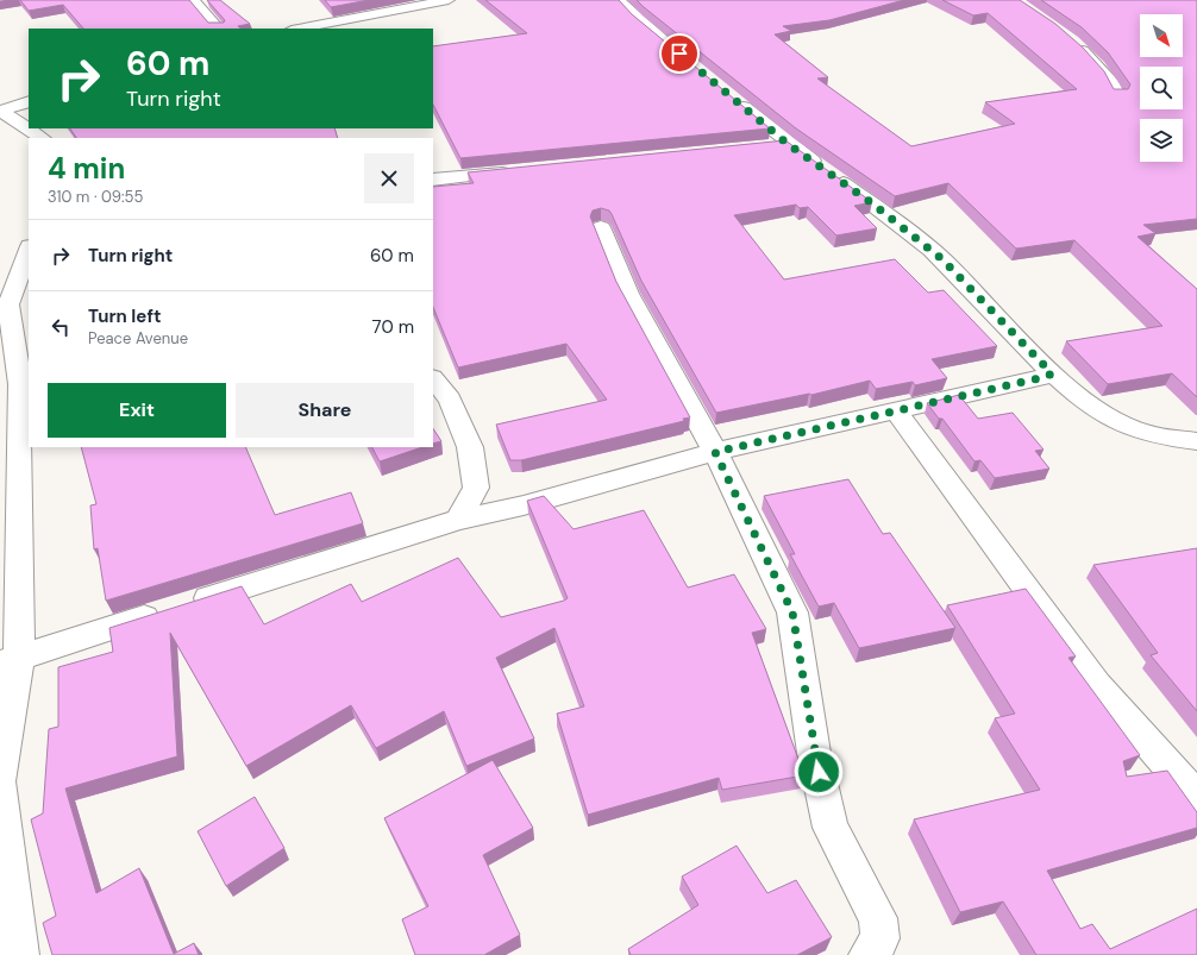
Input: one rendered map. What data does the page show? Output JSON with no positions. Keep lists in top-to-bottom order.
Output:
{
  "north": "bottom right",
  "page": {
    "turn": ["60 m", "Turn right"],
    "heading": ["4 min", "310 m · 09:55"],
    "list": [
      {
        "name": "Turn right",
        "value": "60 m"
      },
      {
        "name": "Turn left",
        "note": "Peace Avenue",
        "value": "70 m"
      }
    ],
    "buttons": ["Exit", "Share"]
  }
}
